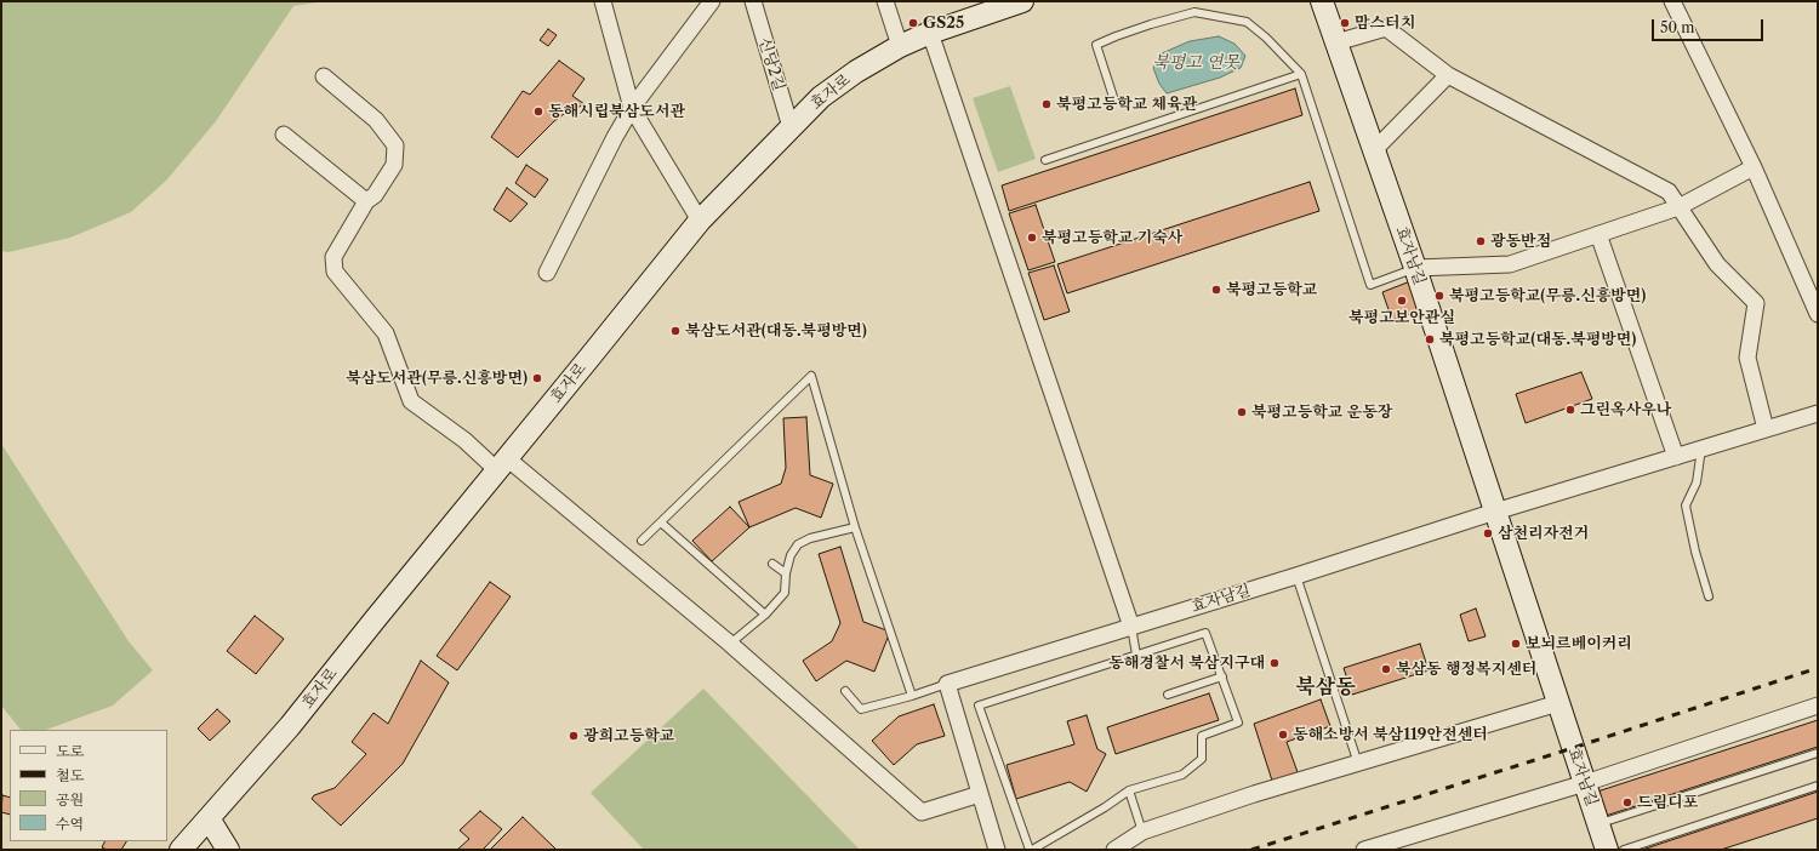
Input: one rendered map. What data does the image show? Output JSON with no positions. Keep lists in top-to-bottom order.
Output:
{
  "streets": {
    "street": ["신당2길", "효자로", "효자남길"]
  },
  "crossings": [
    ["신당2길", "효자로"]
  ],
  "districts": ["북삼동"],
  "water": ["북평고 연못"],
  "places": [
    "GS25",
    "맘스터치",
    "북평고등학교 체육관",
    "동해시립북삼도서관",
    "북평고등학교 기숙사",
    "광동반점",
    "북평고등학교",
    "북평고등학교(무릉.신흥방면)",
    "북평고보안관실",
    "북삼도서관(대동.북평방면)",
    "북평고등학교(대동.북평방면)",
    "북삼도서관(무릉.신흥방면)",
    "그린옥사우나",
    "북평고등학교 운동장",
    "삼천리자전거",
    "보뇌르베이커리",
    "동해경찰서 북삼지구대",
    "북삼동 행정복지센터",
    "동해소방서 북삼119안전센터",
    "광희고등학교",
    "드림디포"
  ],
  "legend": [
    "도로",
    "철도",
    "공원",
    "수역"
  ],
  "scale_bar": "50 m"
}
